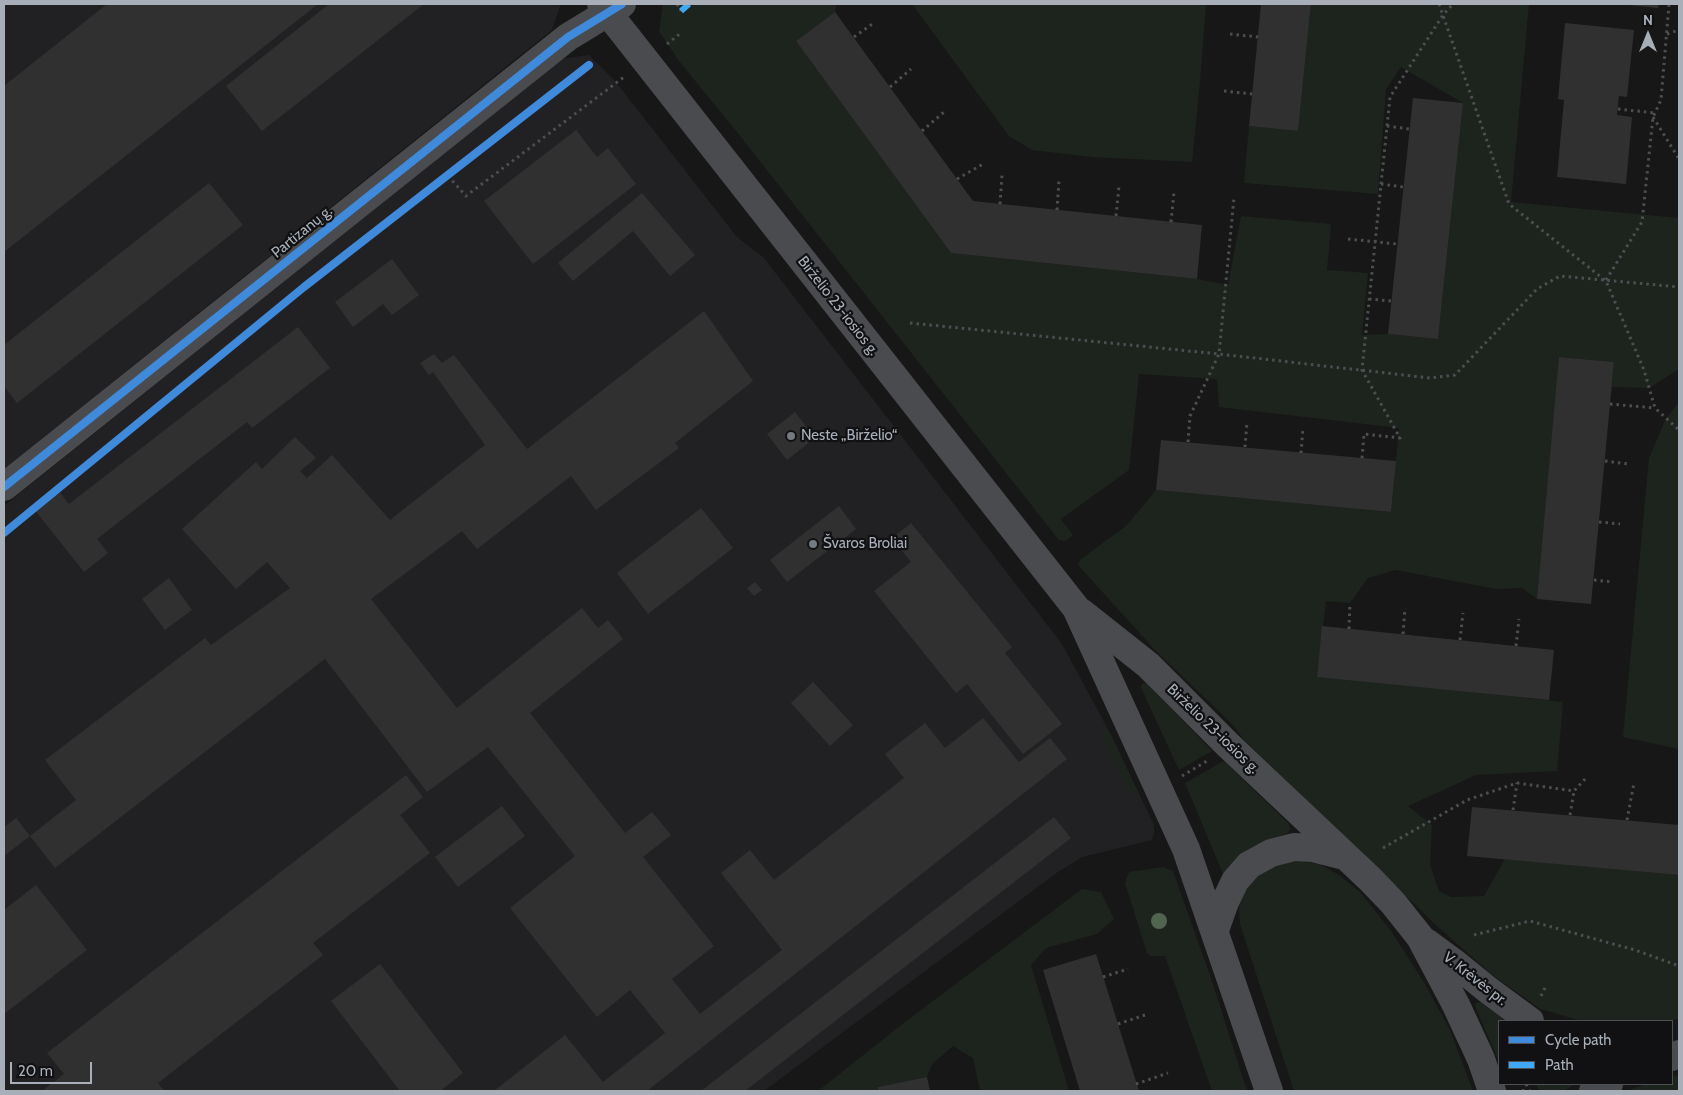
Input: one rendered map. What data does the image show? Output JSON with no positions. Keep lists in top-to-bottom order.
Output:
{
  "streets": {
    "main road": ["Partizanų g.", "Birželio 23-iosios g.", "V. Krėvės pr."]
  },
  "crossings": [
    ["Partizanų g.", "Birželio 23-iosios g."],
    ["Birželio 23-iosios g.", "V. Krėvės pr."]
  ],
  "places": ["Neste „Birželio“", "Švaros Broliai"],
  "legend": ["Cycle path", "Path"],
  "scale_bar": "20 m",
  "north": "top"
}
